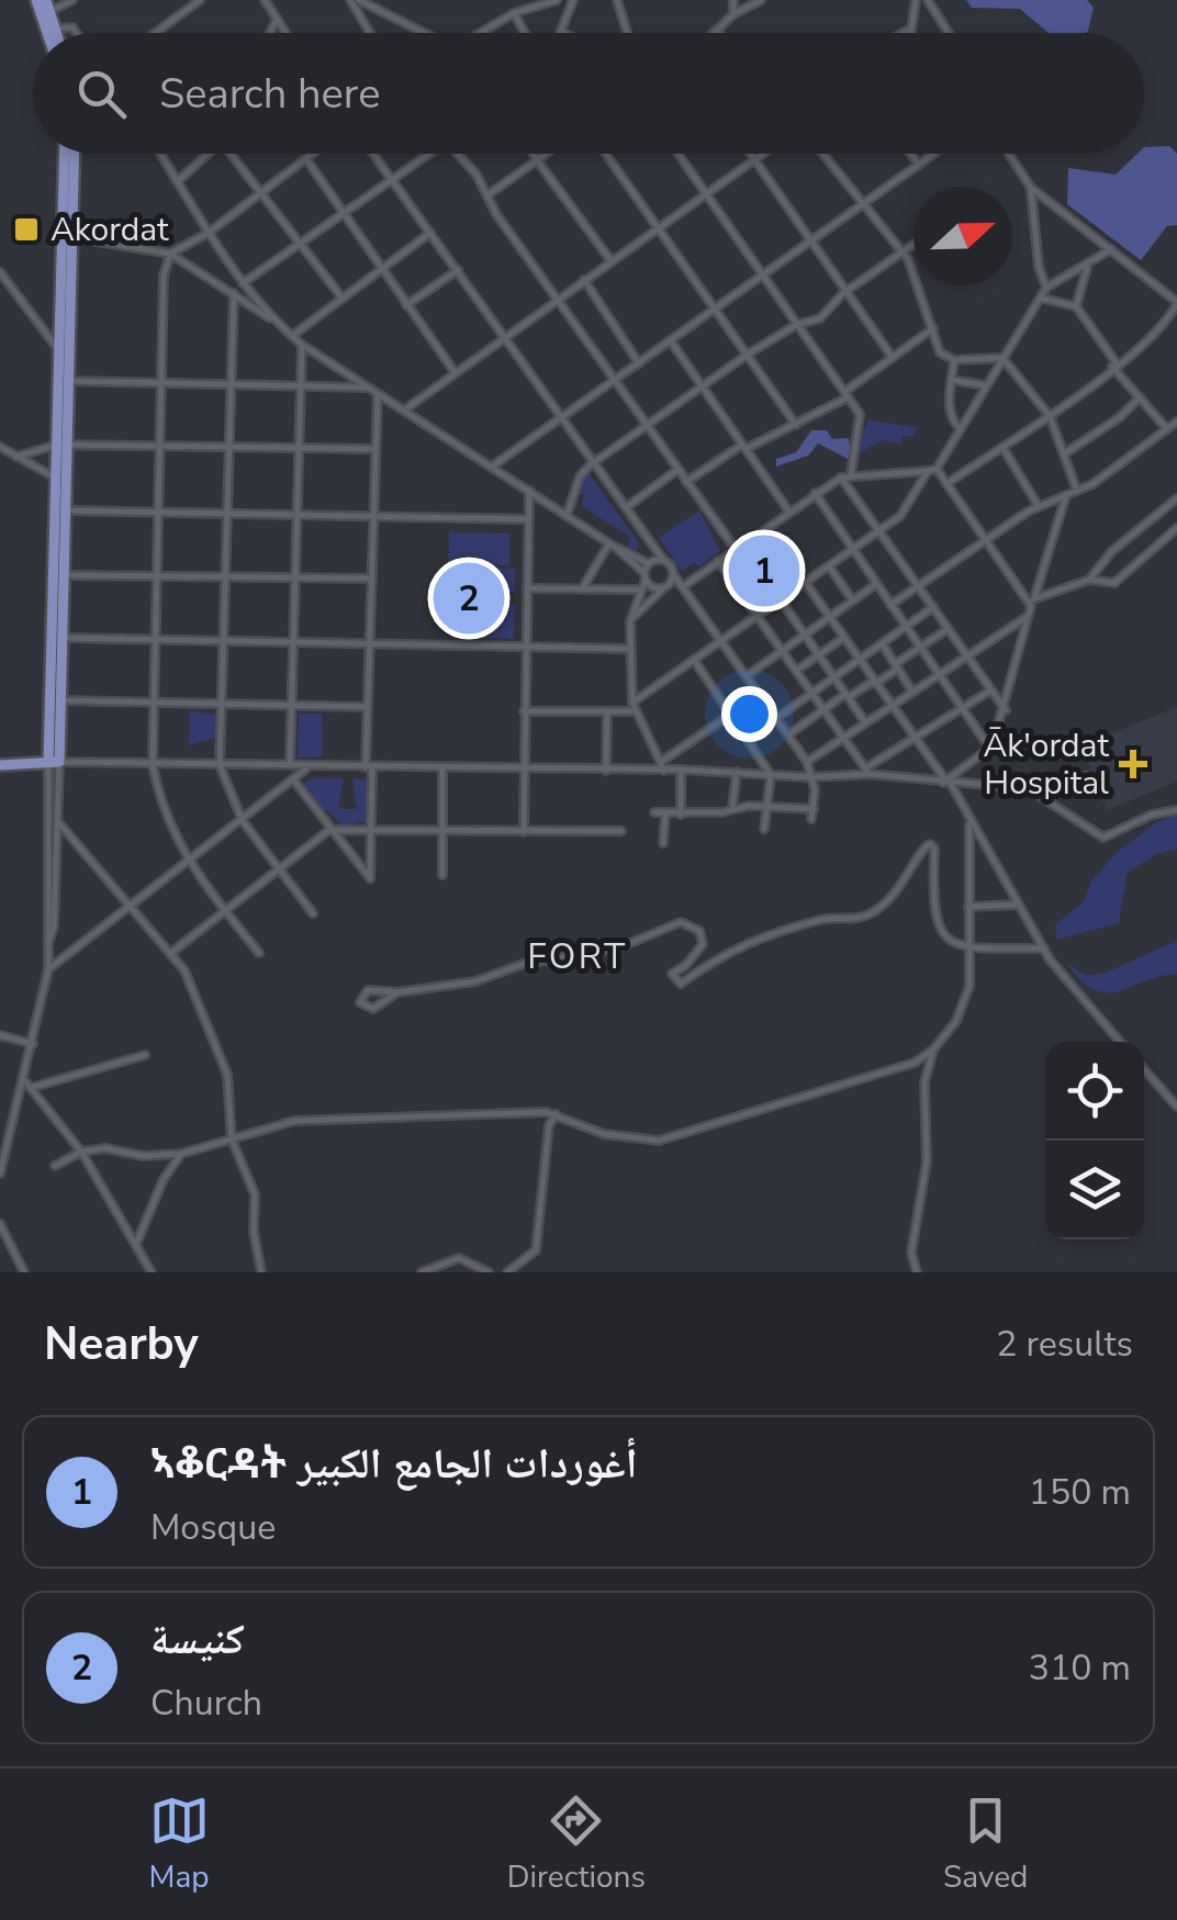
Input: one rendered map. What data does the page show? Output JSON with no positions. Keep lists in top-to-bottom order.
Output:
{
  "districts": ["FORT"],
  "places": {
    "transit": ["Akordat"],
    "health": ["Āk'ordat Hospital"]
  },
  "north": "right",
  "page": {
    "search": "Search here",
    "pins": ["1", "2"],
    "heading": ["Nearby", "2 results"],
    "list": [
      {
        "mark": "1",
        "name": "ኣቆርዳት أغوردات الجامع الكبير",
        "note": "Mosque",
        "value": "150 m"
      },
      {
        "mark": "2",
        "name": "كنيسة",
        "note": "Church",
        "value": "310 m"
      }
    ],
    "nav": ["Map", "Directions", "Saved"]
  }
}
